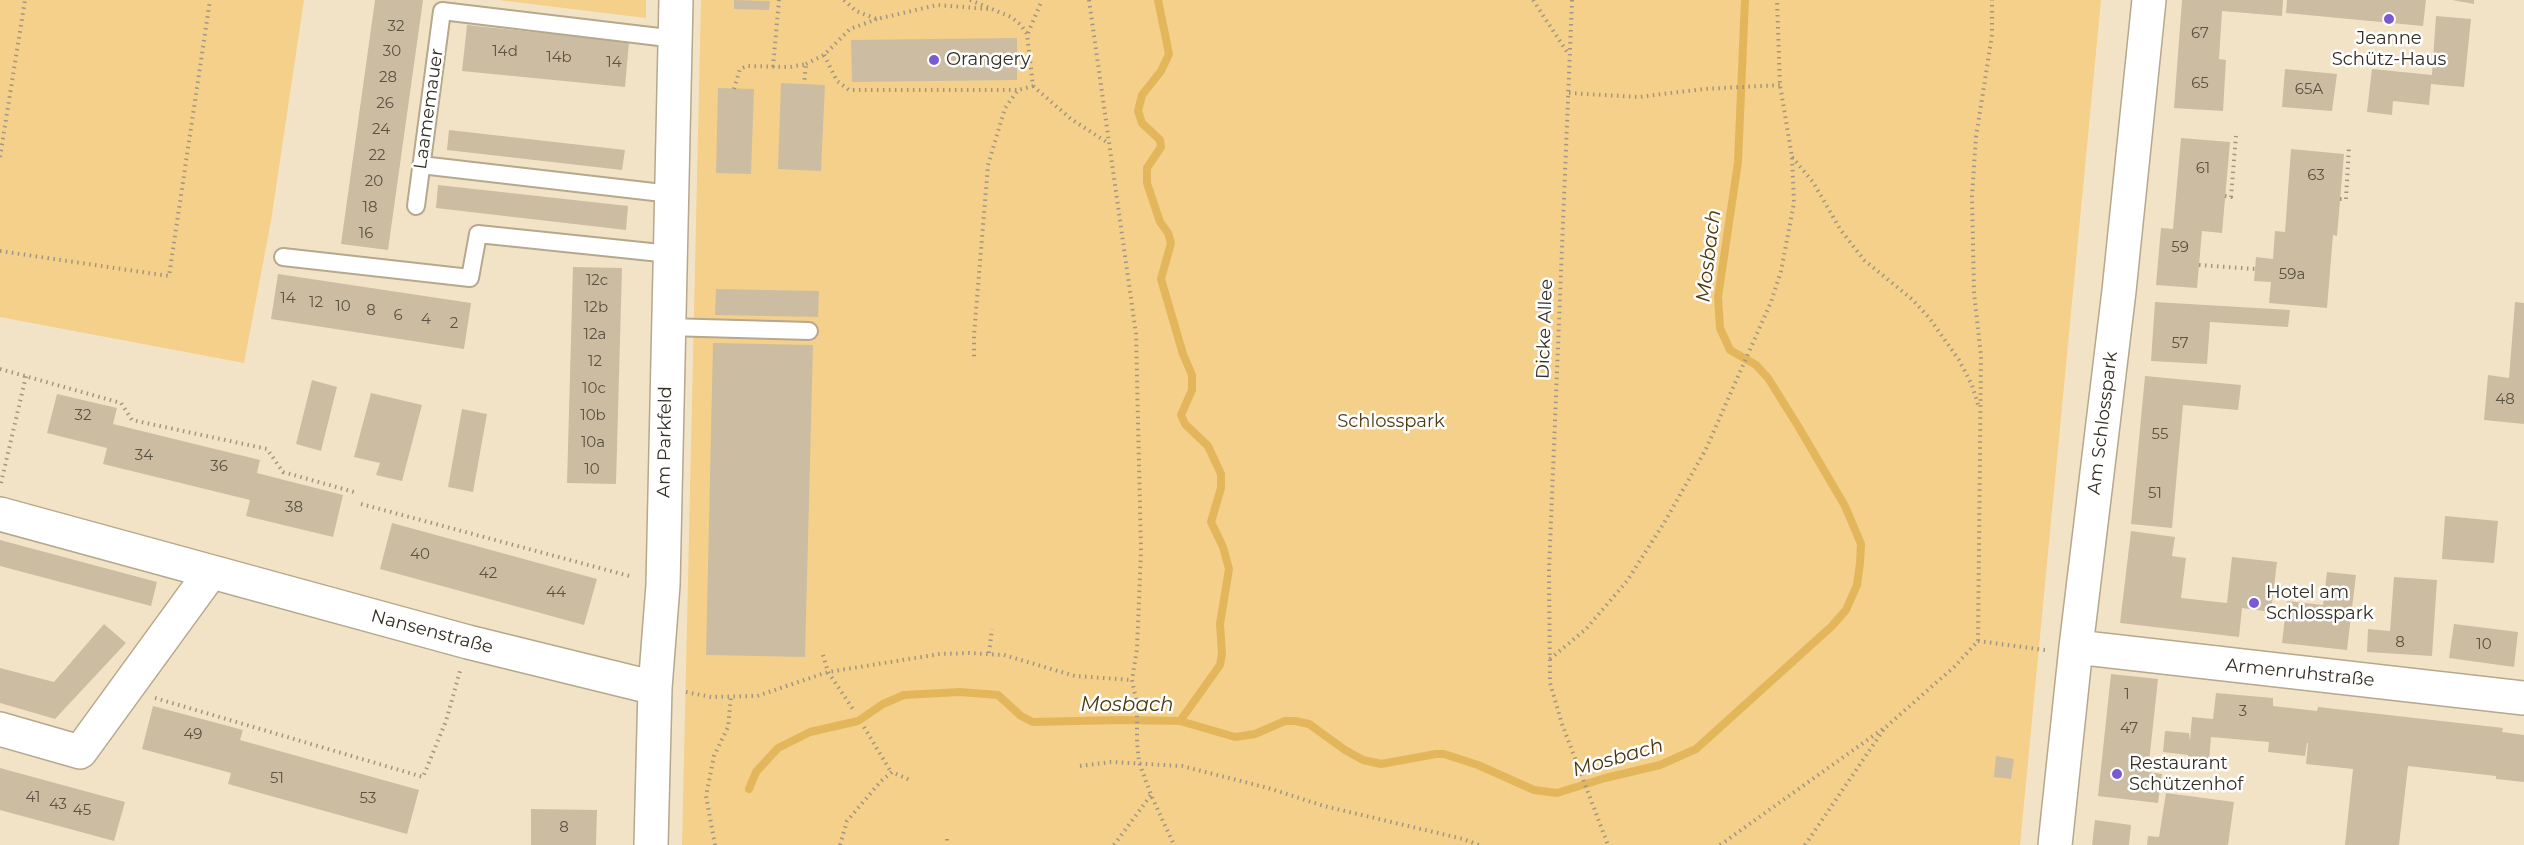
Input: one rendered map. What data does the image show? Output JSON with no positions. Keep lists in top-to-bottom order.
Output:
{
  "streets": {
    "street": [
      "Am Schlosspark",
      "Am Parkfeld",
      "Nansenstraße",
      "Armenruhstraße"
    ],
    "lane": ["Laamemauer"],
    "path": ["Dicke Allee"]
  },
  "crossings": [
    ["Laamemauer", "Am Parkfeld"],
    ["Am Schlosspark", "Armenruhstraße"],
    ["Am Parkfeld", "Nansenstraße"]
  ],
  "water": ["Mosbach"],
  "parks": ["Schlosspark"],
  "places": [
    "Jeanne Schütz-Haus",
    "Orangery",
    "Hotel am Schlosspark",
    "Restaurant Schützenhof"
  ],
  "house_numbers": [
    "32",
    "67",
    "30",
    "14d",
    "14b",
    "14",
    "28",
    "65",
    "65A",
    "26",
    "24",
    "22",
    "61",
    "63",
    "20",
    "18",
    "16",
    "59",
    "59a",
    "12c",
    "14",
    "12",
    "10",
    "12b",
    "8",
    "6",
    "4",
    "2",
    "12a",
    "57",
    "12",
    "10c",
    "48",
    "32",
    "10b",
    "55",
    "10a",
    "34",
    "36",
    "10",
    "51",
    "38",
    "40",
    "42",
    "44",
    "8",
    "10",
    "1",
    "3",
    "47",
    "49",
    "51",
    "41",
    "53",
    "43",
    "45",
    "8"
  ]
}
